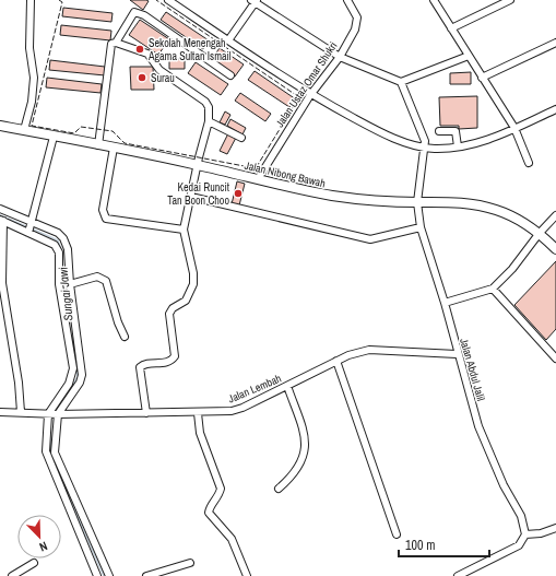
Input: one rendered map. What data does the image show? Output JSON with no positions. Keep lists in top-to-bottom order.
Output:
{
  "streets": {
    "main road": ["Jalan Nibong Bawah"],
    "street": ["Jalan Ustaz Omar Shukri", "Jalan Abdul Jalil", "Jalan Lembah"]
  },
  "crossings": [
    ["Jalan Ustaz Omar Shukri", "Jalan Nibong Bawah"],
    ["Jalan Nibong Bawah", "Jalan Abdul Jalil"],
    ["Jalan Abdul Jalil", "Jalan Lembah"]
  ],
  "water": ["Sungai Jawi"],
  "places": ["Sekolah Menengah Agama Sultan Ismail", "Surau", "Kedai Runcit Tan Boon Choo"],
  "scale_bar": "100 m",
  "north": "bottom right"
}
